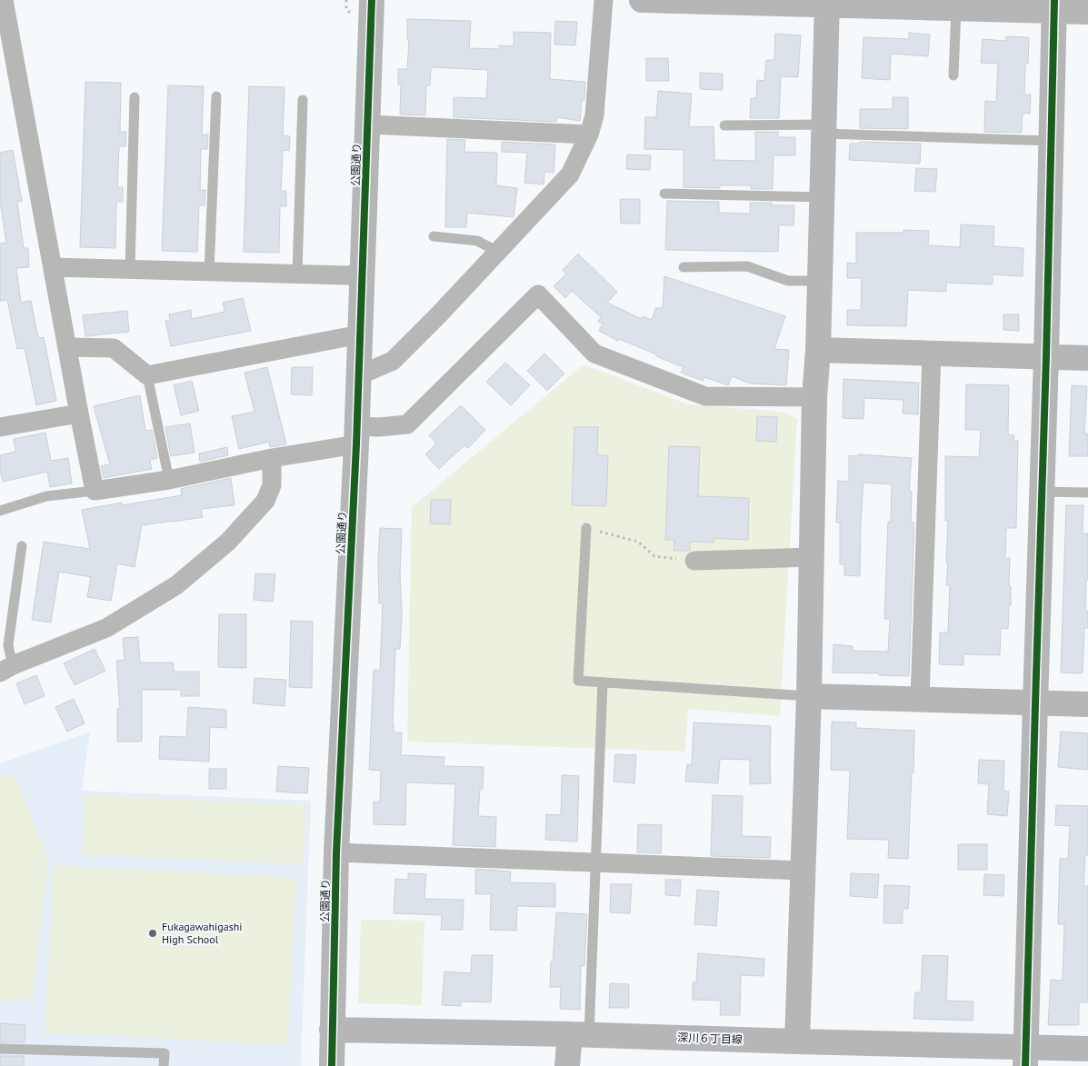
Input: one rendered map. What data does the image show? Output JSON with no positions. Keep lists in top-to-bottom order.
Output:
{
  "streets": {
    "street": ["公園通り", "深川６丁目線"]
  },
  "crossings": [
    ["公園通り", "深川６丁目線"]
  ],
  "places": ["Fukagawahigashi High School"]
}
